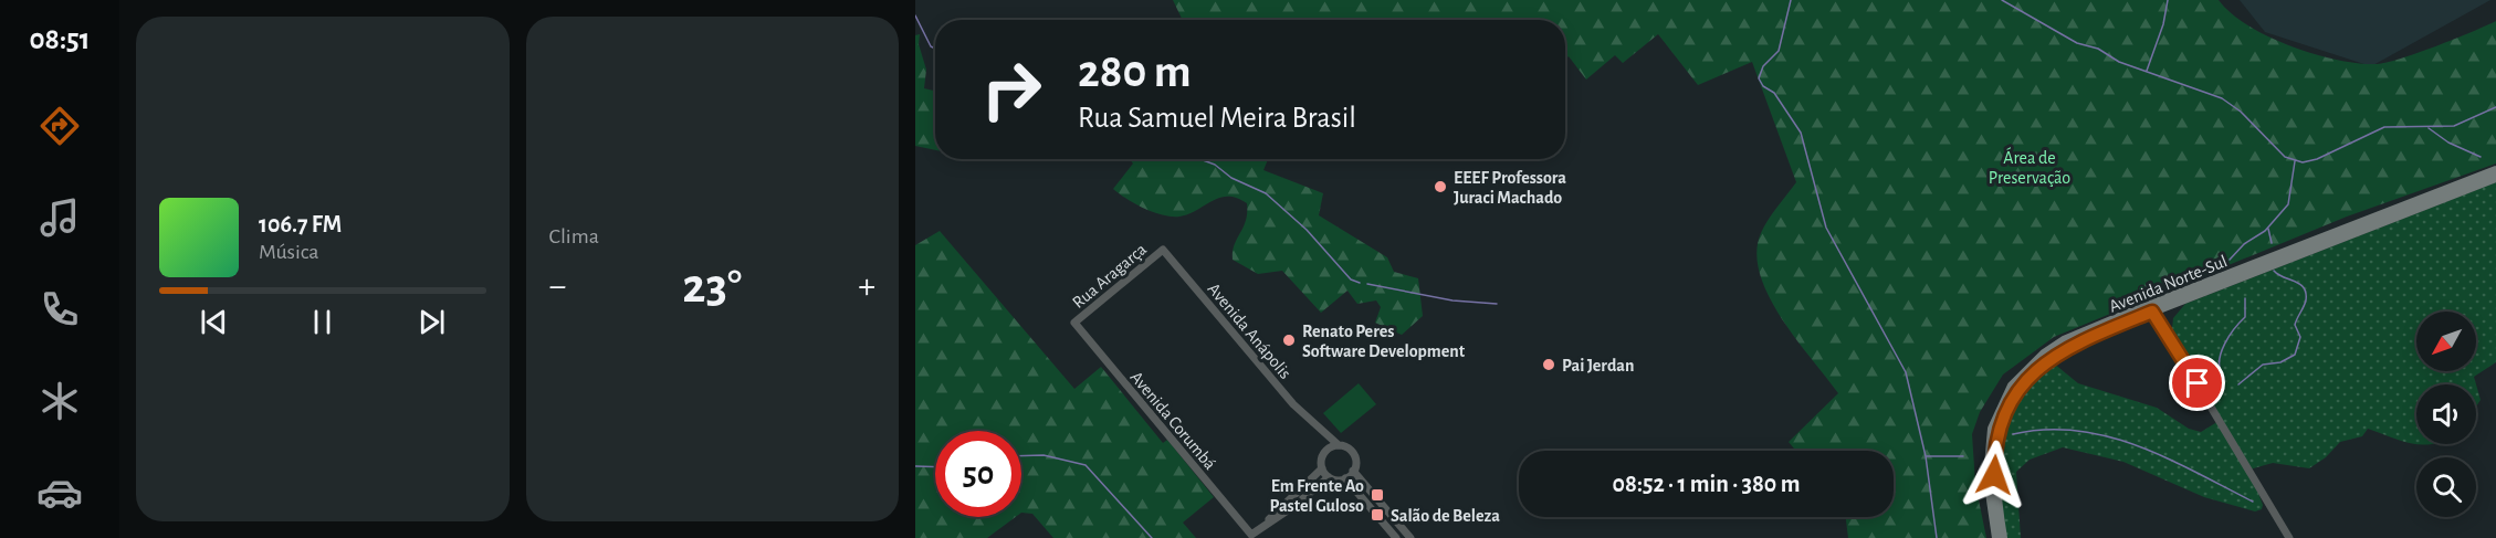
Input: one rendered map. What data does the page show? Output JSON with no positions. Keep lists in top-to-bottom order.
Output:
{
  "streets": {
    "main road": ["Avenida Norte-Sul"],
    "street": ["Rua Aragarça", "Avenida Anápolis", "Avenida Corumbá"]
  },
  "crossings": [
    ["Rua Aragarça", "Avenida Anápolis"],
    ["Rua Aragarça", "Avenida Corumbá"]
  ],
  "parks": ["Área de Preservação"],
  "places": {
    "other": ["EEEF Professora Juraci Machado", "Renato Peres Software Development", "Pai Jerdan"],
    "transit": ["Em Frente Ao Pastel Guloso", "Salão de Beleza"]
  },
  "north": "bottom left",
  "page": {
    "tabs": "08:51",
    "tile": "Clima",
    "turn": ["280 m", "Rua Samuel Meira Brasil"],
    "song": ["106.7 FM", "Música"],
    "heat": ["−", "23°", "+"],
    "limit": "50",
    "trip": "08:52 · 1 min · 380 m"
  }
}
